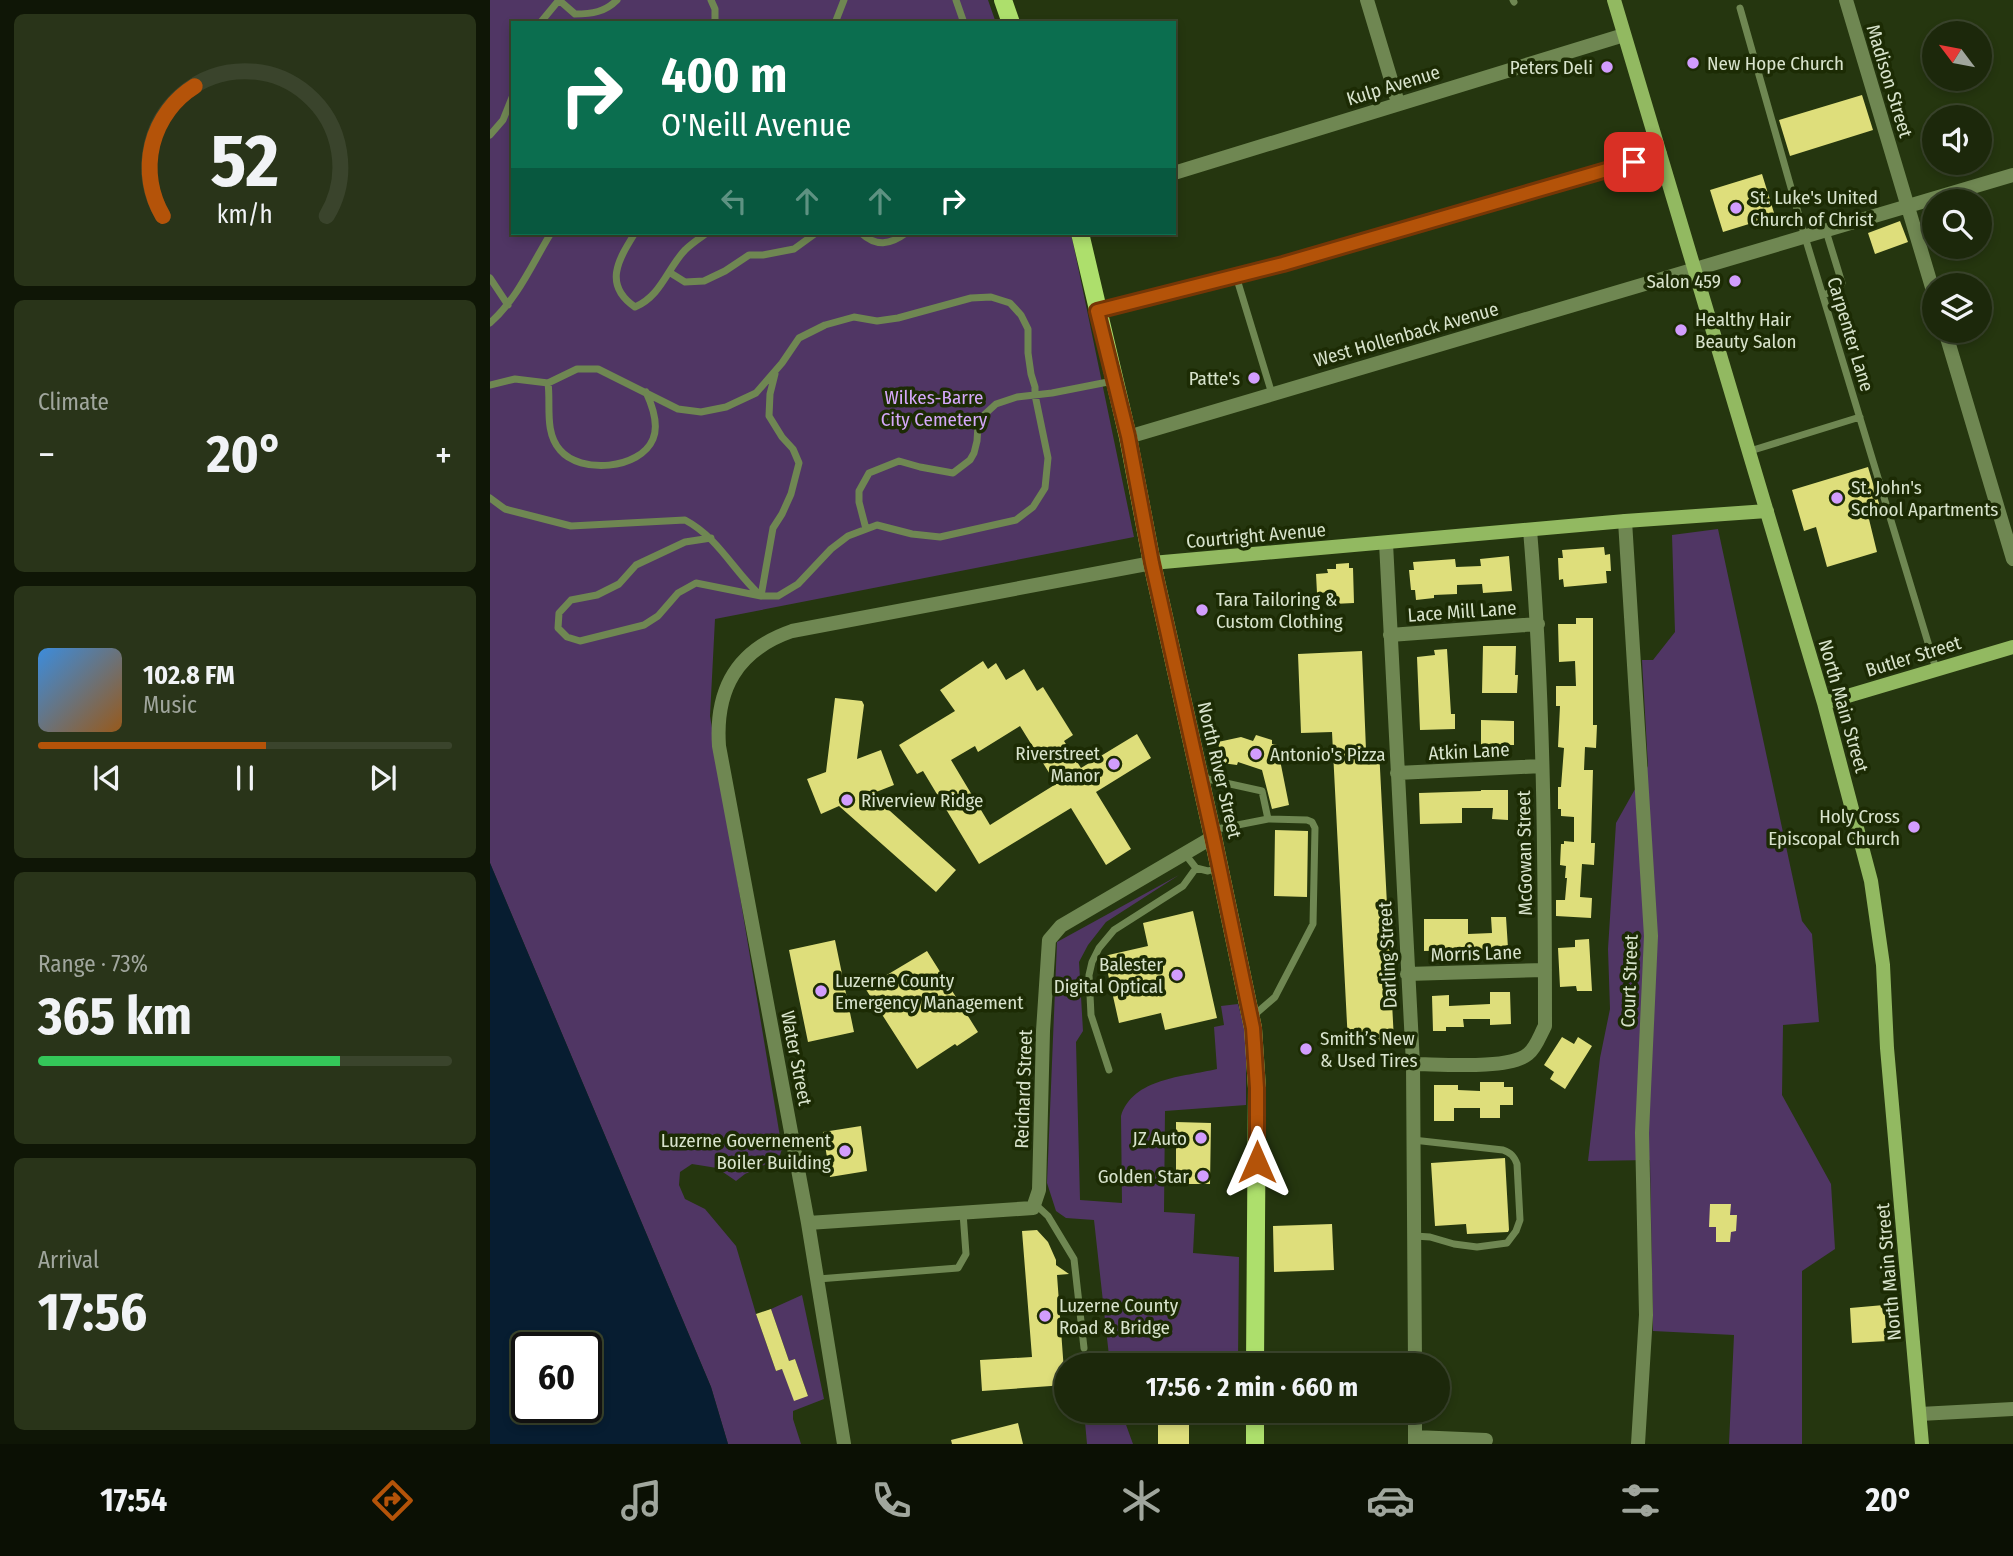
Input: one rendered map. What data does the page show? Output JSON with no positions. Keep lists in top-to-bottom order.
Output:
{
  "streets": {
    "main road": [
      "Courtright Avenue",
      "Butler Street",
      "North Main Street",
      "North River Street"
    ],
    "street": [
      "Madison Street",
      "Kulp Avenue",
      "West Hollenback Avenue",
      "Lace Mill Lane",
      "Atkin Lane",
      "McGowan Street",
      "Morris Lane",
      "Darling Street",
      "Court Street",
      "Water Street",
      "Reichard Street"
    ],
    "lane": ["Carpenter Lane"]
  },
  "crossings": [
    ["Madison Street", "West Hollenback Avenue"],
    ["Kulp Avenue", "North Main Street"],
    ["West Hollenback Avenue", "Carpenter Lane"],
    ["West Hollenback Avenue", "North Main Street"],
    ["West Hollenback Avenue", "North River Street"],
    ["Carpenter Lane", "Butler Street"],
    ["Courtright Avenue", "North Main Street"],
    ["Courtright Avenue", "North River Street"],
    ["Courtright Avenue", "McGowan Street"],
    ["Courtright Avenue", "Darling Street"],
    ["Courtright Avenue", "Court Street"],
    ["Courtright Avenue", "Water Street"],
    ["Lace Mill Lane", "McGowan Street"],
    ["Lace Mill Lane", "Darling Street"],
    ["Butler Street", "North Main Street"],
    ["Atkin Lane", "McGowan Street"],
    ["Atkin Lane", "Darling Street"],
    ["North River Street", "Reichard Street"],
    ["McGowan Street", "Morris Lane"],
    ["McGowan Street", "Darling Street"],
    ["Morris Lane", "Darling Street"]
  ],
  "parks": ["Wilkes-Barre City Cemetery"],
  "places": [
    "New Hope Church",
    "Peters Deli",
    "St. Luke's United Church of Christ",
    "Salon 459",
    "Healthy Hair Beauty Salon",
    "Patte's",
    "St. John's School Apartments",
    "Tara Tailoring & Custom Clothing",
    "Antonio's Pizza",
    "Riverstreet Manor",
    "Riverview Ridge",
    "Holy Cross Episcopal Church",
    "Balester Digital Optical",
    "Luzerne County Emergency Management",
    "Smith’s New & Used Tires",
    "JZ Auto",
    "Luzerne Governement Boiler Building",
    "Golden Star",
    "Luzerne County Road & Bridge"
  ],
  "north": "top left",
  "page": {
    "turn": ["400 m", "O'Neill Avenue"],
    "tile": [
      "Climate",
      ["Range · 73%", "365 km"],
      ["Arrival", "17:56"]
    ],
    "heat": ["−", "20°", "+"],
    "song": ["102.8 FM", "Music"],
    "limit": "60",
    "trip": "17:56 · 2 min · 660 m",
    "tabs": ["17:54", "20°"],
    "gauge": ["52", "km/h"]
  }
}
